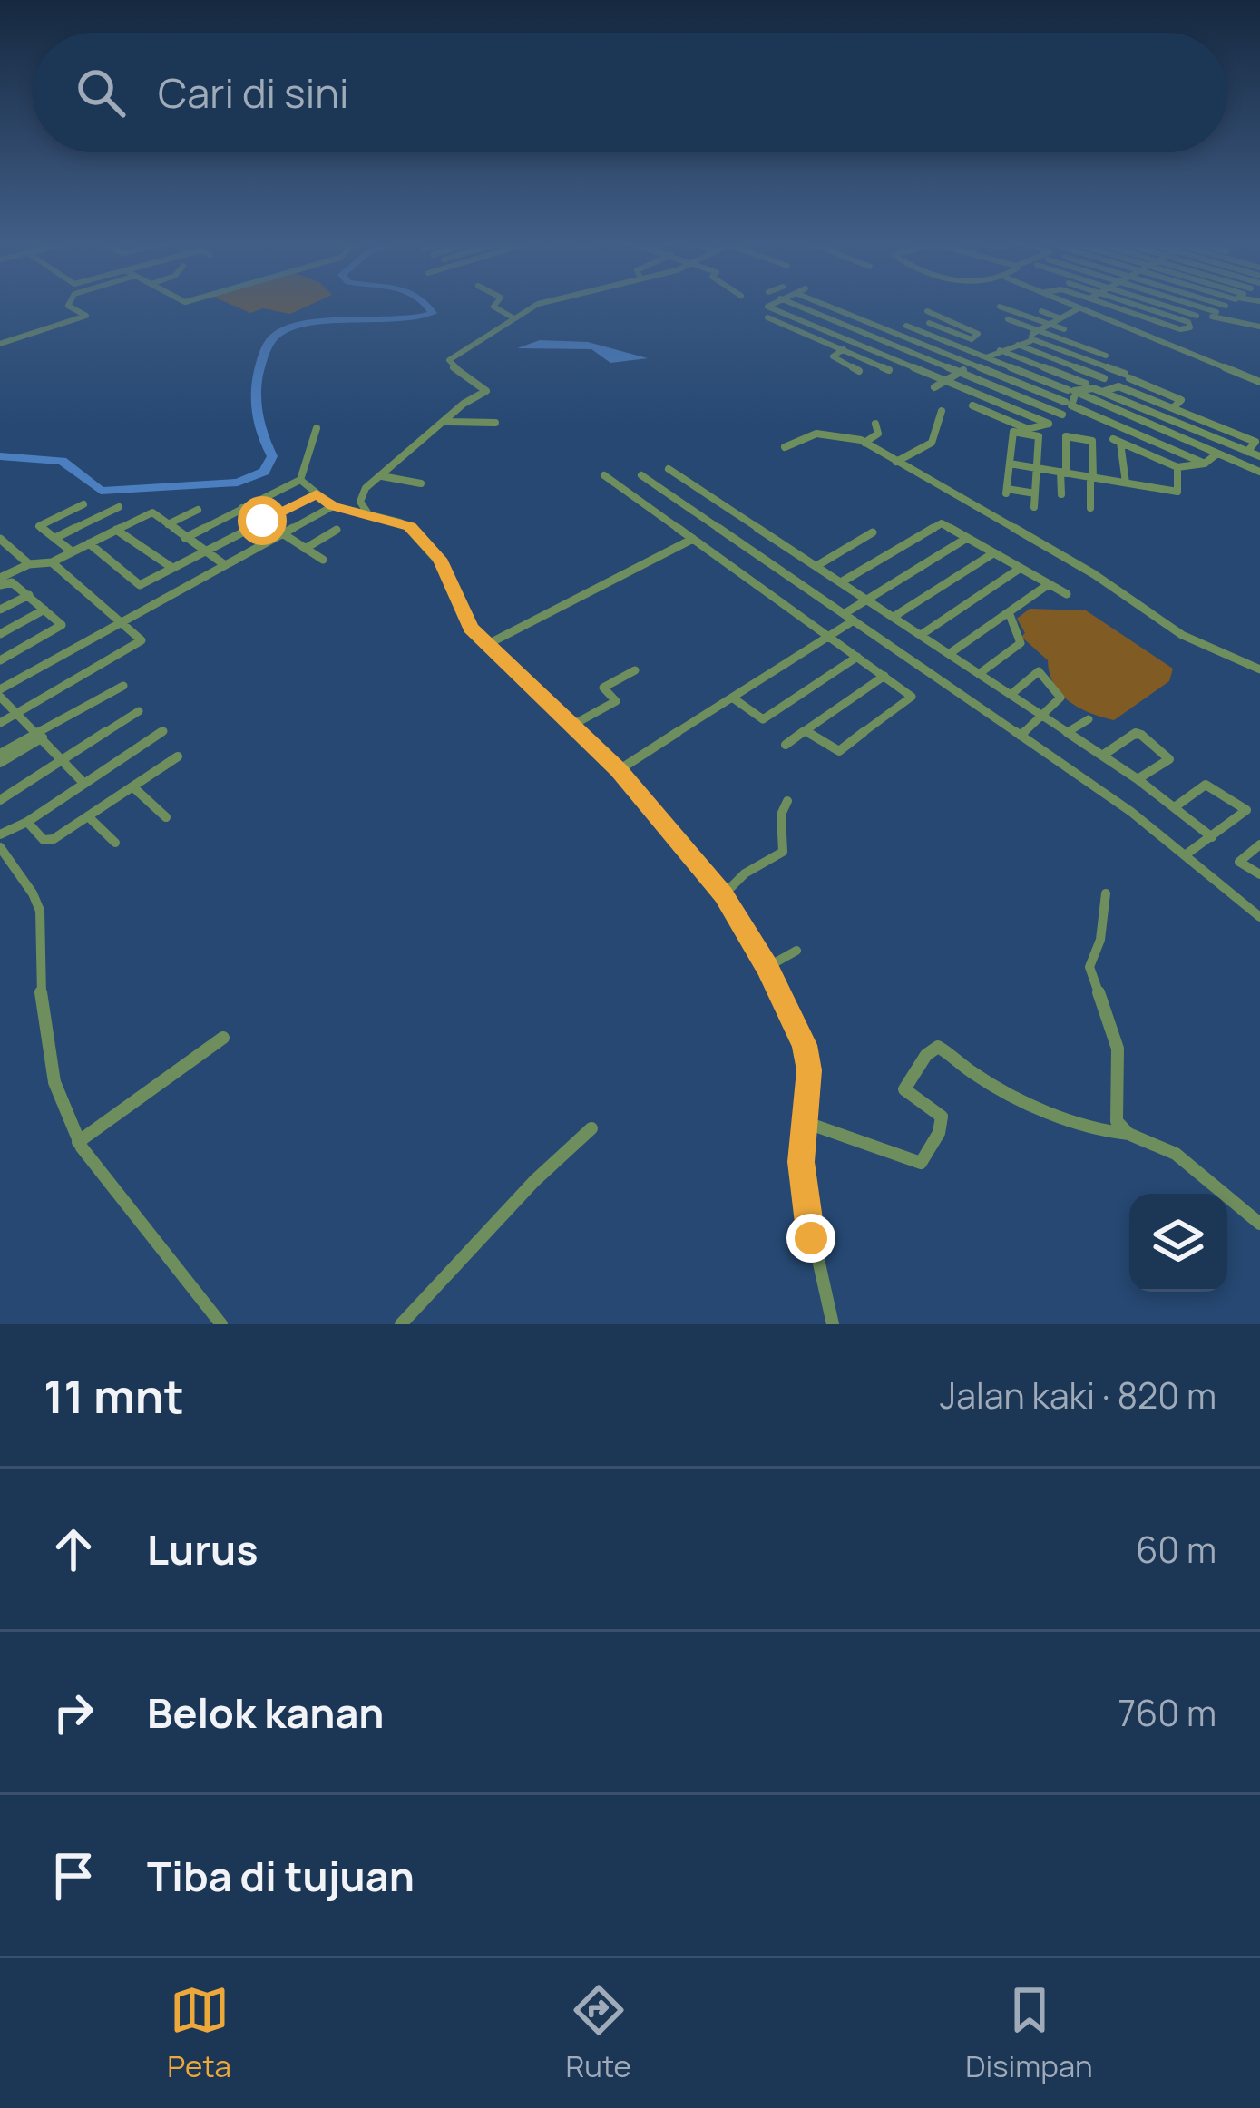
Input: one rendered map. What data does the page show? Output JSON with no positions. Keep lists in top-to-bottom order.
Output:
{
  "page": {
    "search": "Cari di sini",
    "heading": ["11 mnt", "Jalan kaki · 820 m"],
    "list": [
      ["Lurus", "60 m"],
      ["Belok kanan", "760 m"],
      "Tiba di tujuan"
    ],
    "nav": ["Peta", "Rute", "Disimpan"]
  }
}
